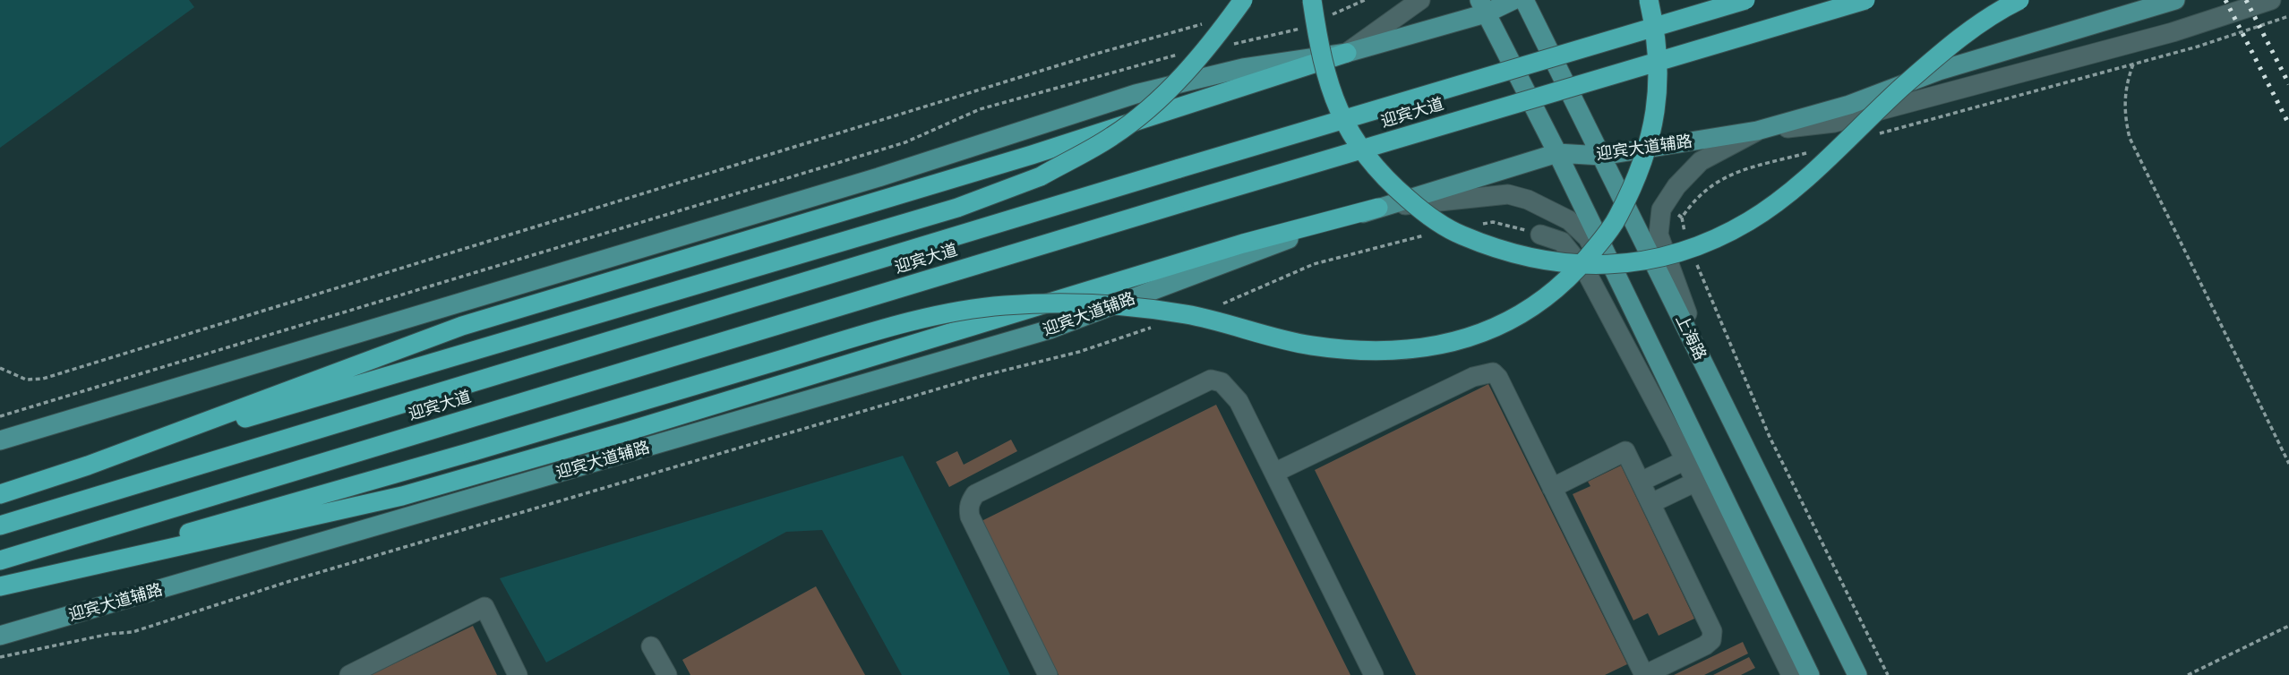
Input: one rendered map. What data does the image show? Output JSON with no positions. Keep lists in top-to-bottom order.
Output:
{
  "streets": {
    "highway": ["迎宾大道"],
    "main road": ["迎宾大道辅路", "上海路"]
  },
  "crossings": [
    ["迎宾大道辅路", "上海路"]
  ]
}
